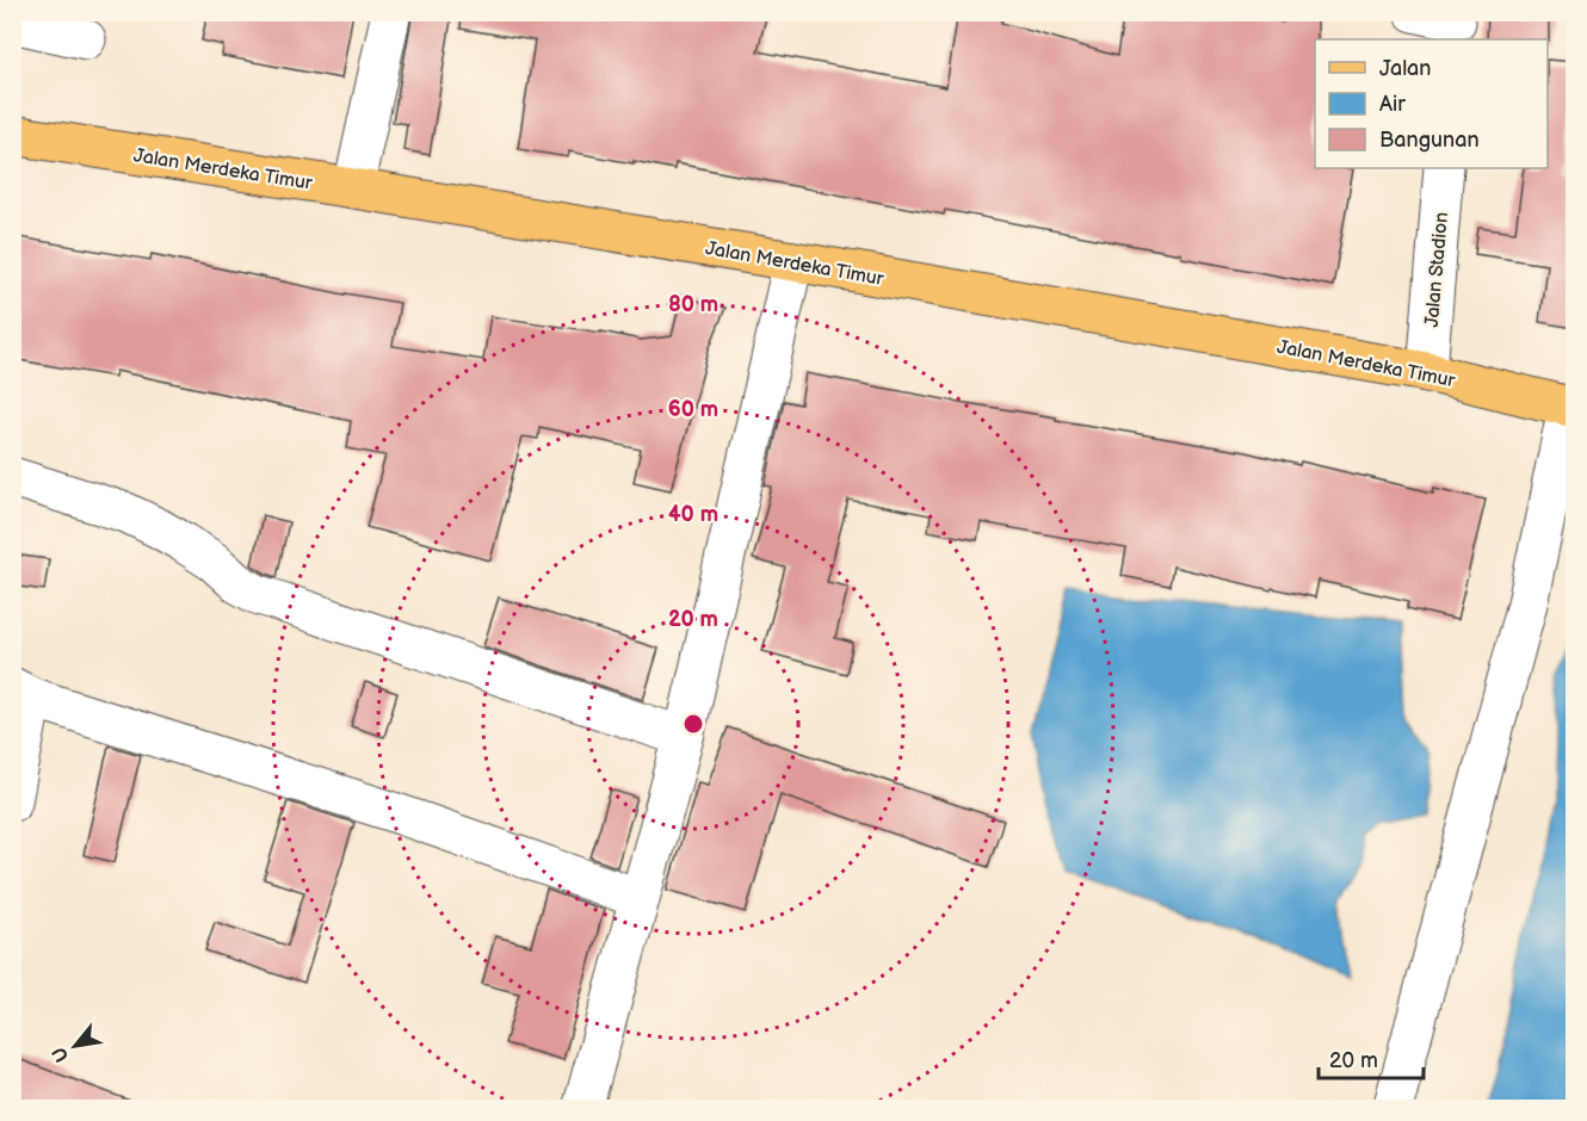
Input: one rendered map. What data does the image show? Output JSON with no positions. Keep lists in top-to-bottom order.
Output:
{
  "streets": {
    "main road": ["Jalan Merdeka Timur"],
    "street": ["Jalan Stadion"]
  },
  "crossings": [
    ["Jalan Merdeka Timur", "Jalan Stadion"]
  ],
  "legend": ["Jalan", "Air", "Bangunan"],
  "scale_bar": "20 m",
  "north": "bottom left",
  "rings": [
    "80 m",
    "60 m",
    "40 m",
    "20 m"
  ]
}
